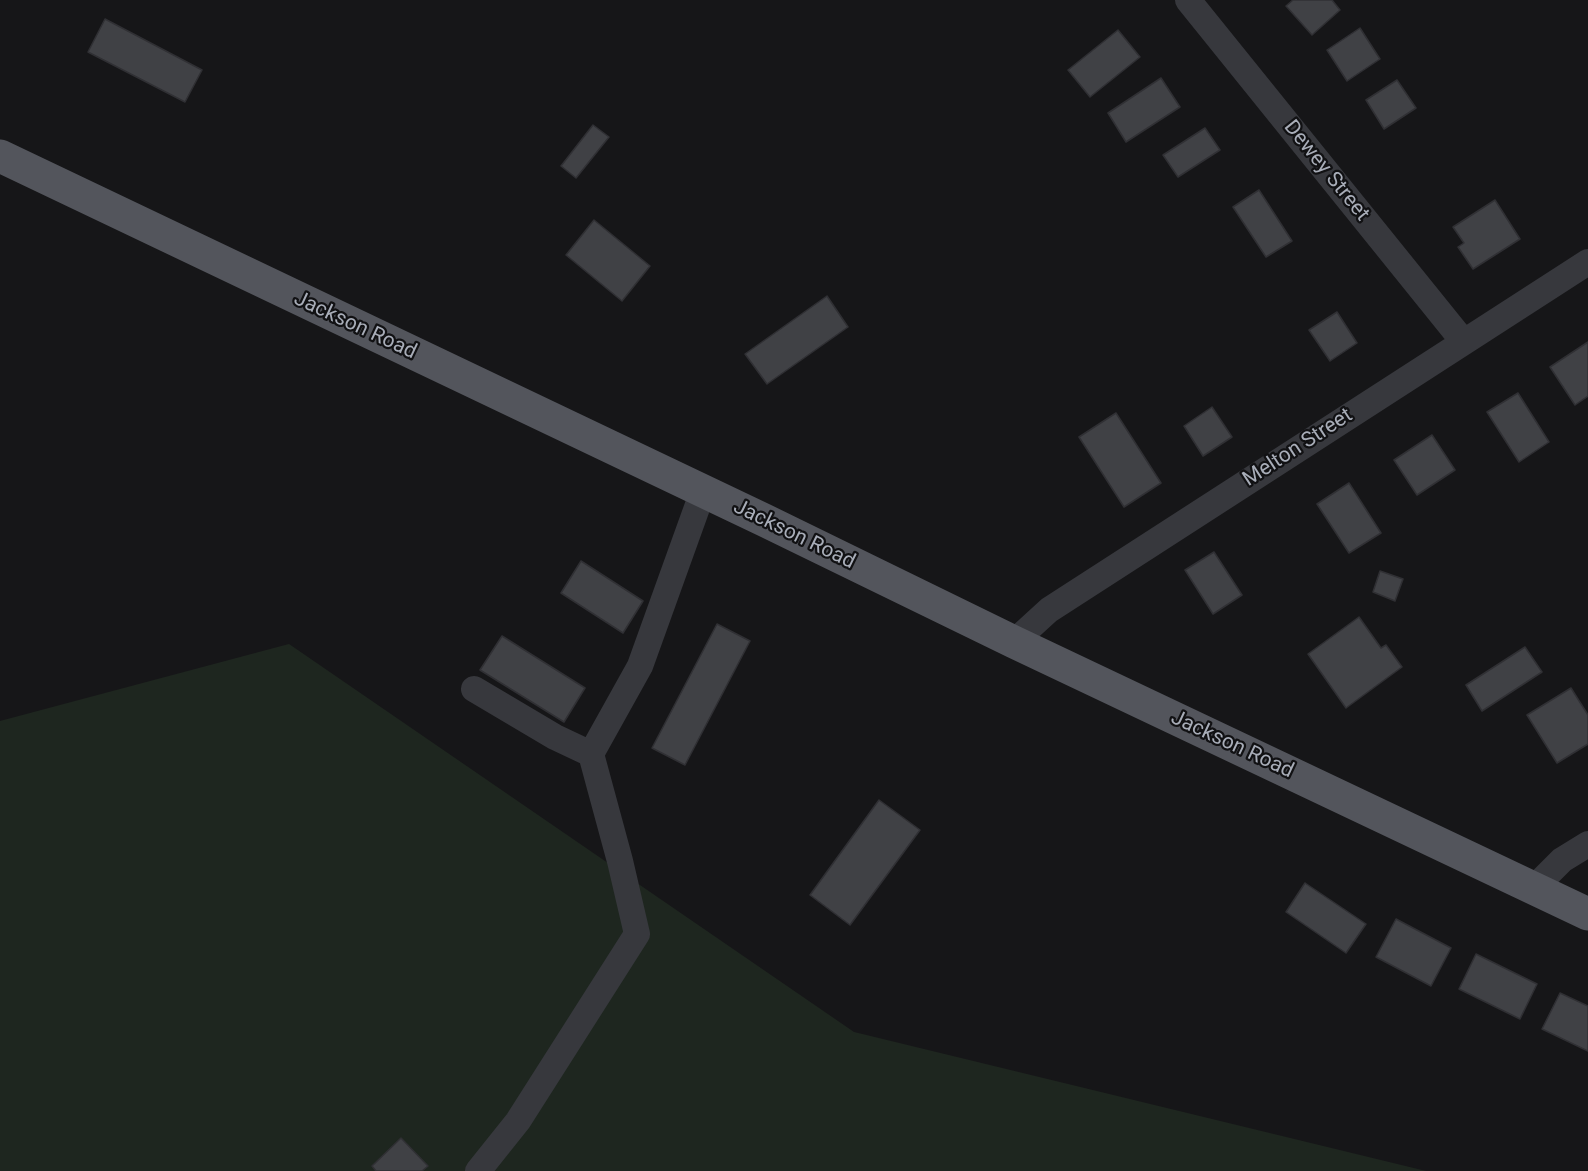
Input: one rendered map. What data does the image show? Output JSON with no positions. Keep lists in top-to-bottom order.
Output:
{
  "streets": {
    "main road": ["Jackson Road"],
    "street": ["Dewey Street", "Melton Street"]
  },
  "crossings": [
    ["Dewey Street", "Melton Street"],
    ["Jackson Road", "Melton Street"]
  ]
}
